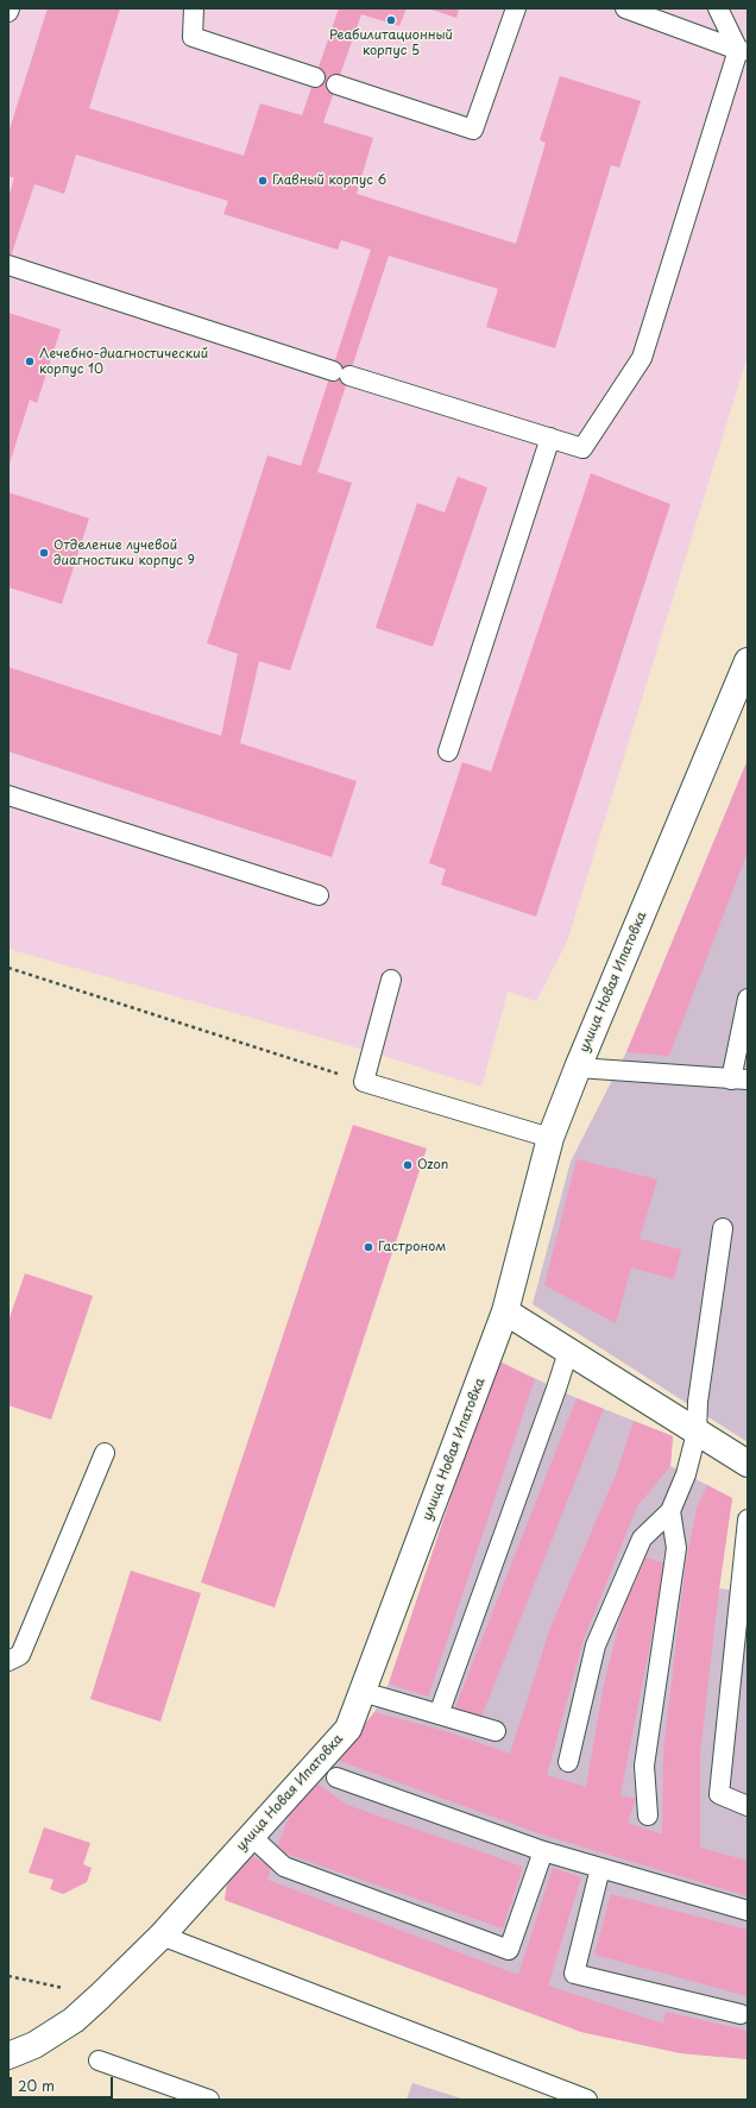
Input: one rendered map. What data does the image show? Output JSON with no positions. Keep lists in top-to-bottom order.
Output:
{
  "streets": {
    "street": ["улица Новая Ипатовка"]
  },
  "places": [
    "Реабилитационный корпус 5",
    "Главный корпус 6",
    "Лечебно-диагностический корпус 10",
    "Отделение лучевой диагностики корпус 9",
    "Ozon",
    "Гастроном"
  ],
  "scale_bar": "20 m"
}
